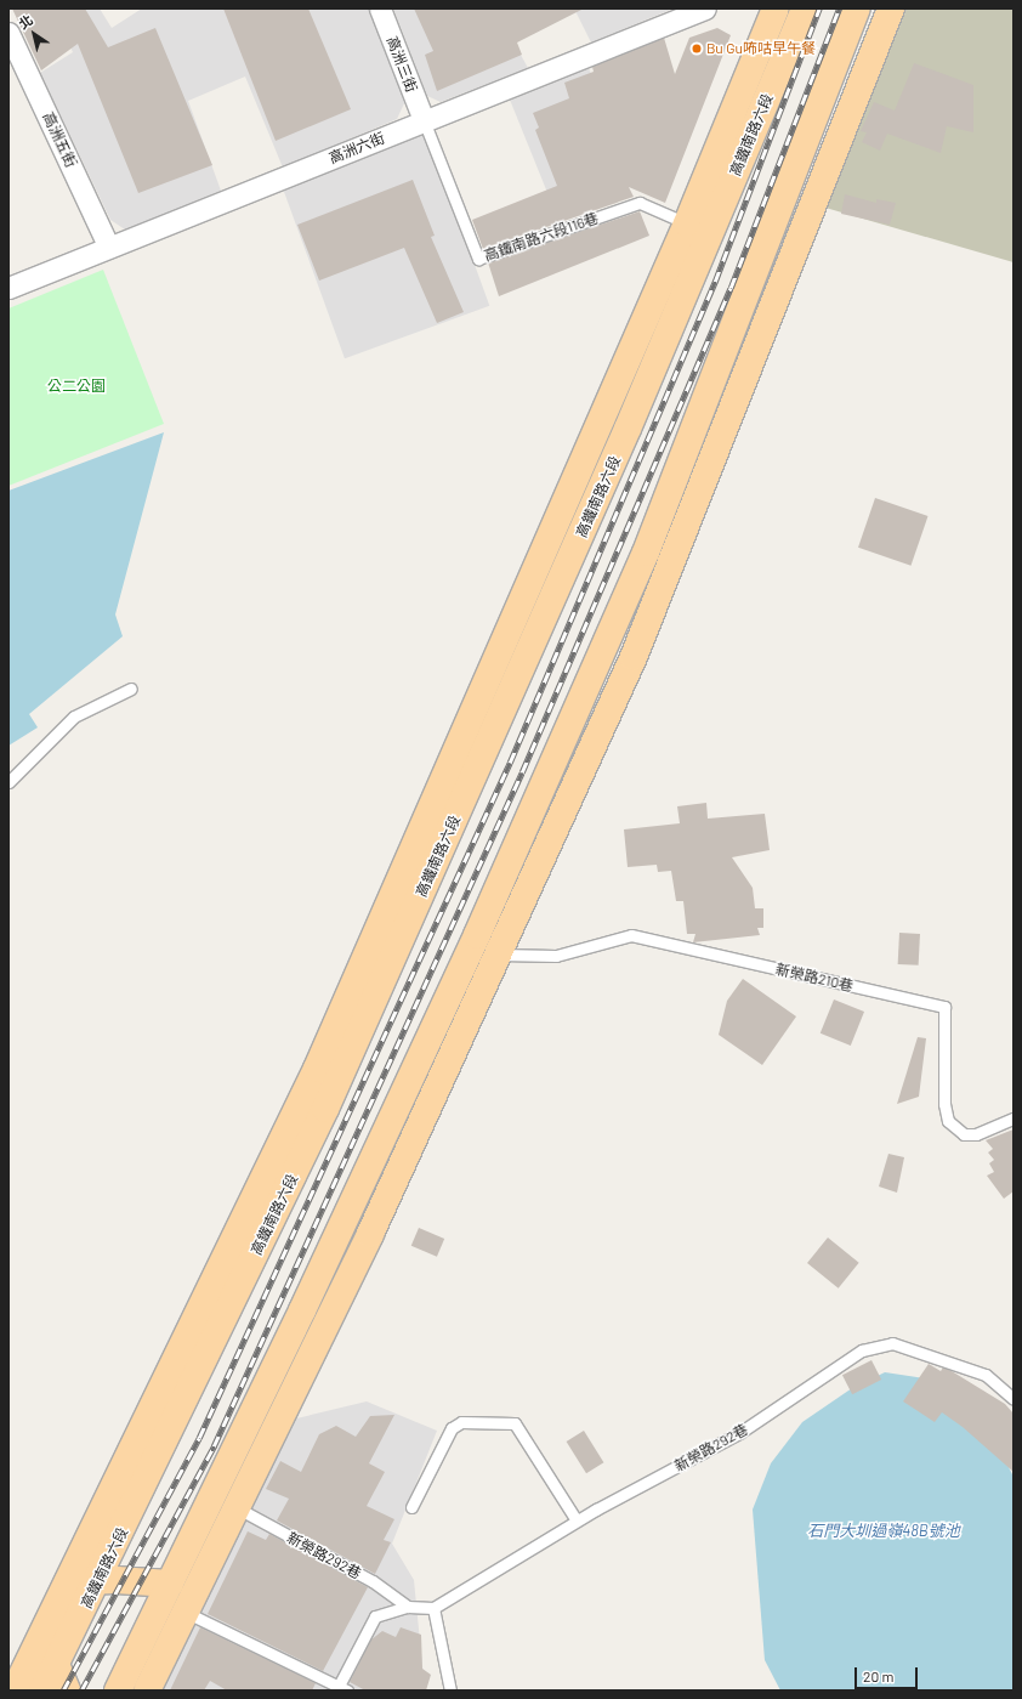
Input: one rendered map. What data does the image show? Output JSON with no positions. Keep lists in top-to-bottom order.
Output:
{
  "streets": {
    "main road": ["高鐵南路六段"],
    "street": ["高洲三街", "高洲五街", "高洲六街"],
    "lane": ["高鐵南路六段116巷", "新榮路210巷", "新榮路292巷"]
  },
  "crossings": [
    ["高洲三街", "高洲六街"],
    ["高洲三街", "高鐵南路六段116巷"],
    ["高鐵南路六段", "高鐵南路六段116巷"],
    ["高洲五街", "高洲六街"],
    ["高洲六街", "高鐵南路六段116巷"]
  ],
  "water": ["石門大圳過嶺48B號池"],
  "parks": ["公二公園"],
  "places": ["Bu Gu咘咕早午餐"],
  "scale_bar": "20 m",
  "north": "top left"
}
